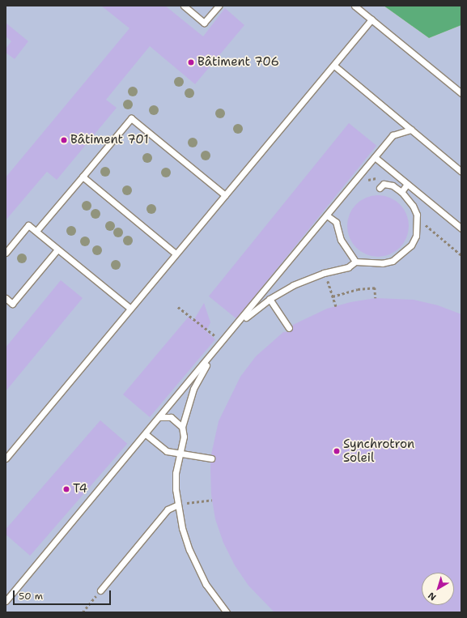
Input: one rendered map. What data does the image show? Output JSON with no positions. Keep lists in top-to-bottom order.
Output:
{
  "places": [
    "Bâtiment 706",
    "Bâtiment 701",
    "Synchrotron Soleil",
    "T4"
  ],
  "scale_bar": "50 m",
  "north": "bottom left"
}
